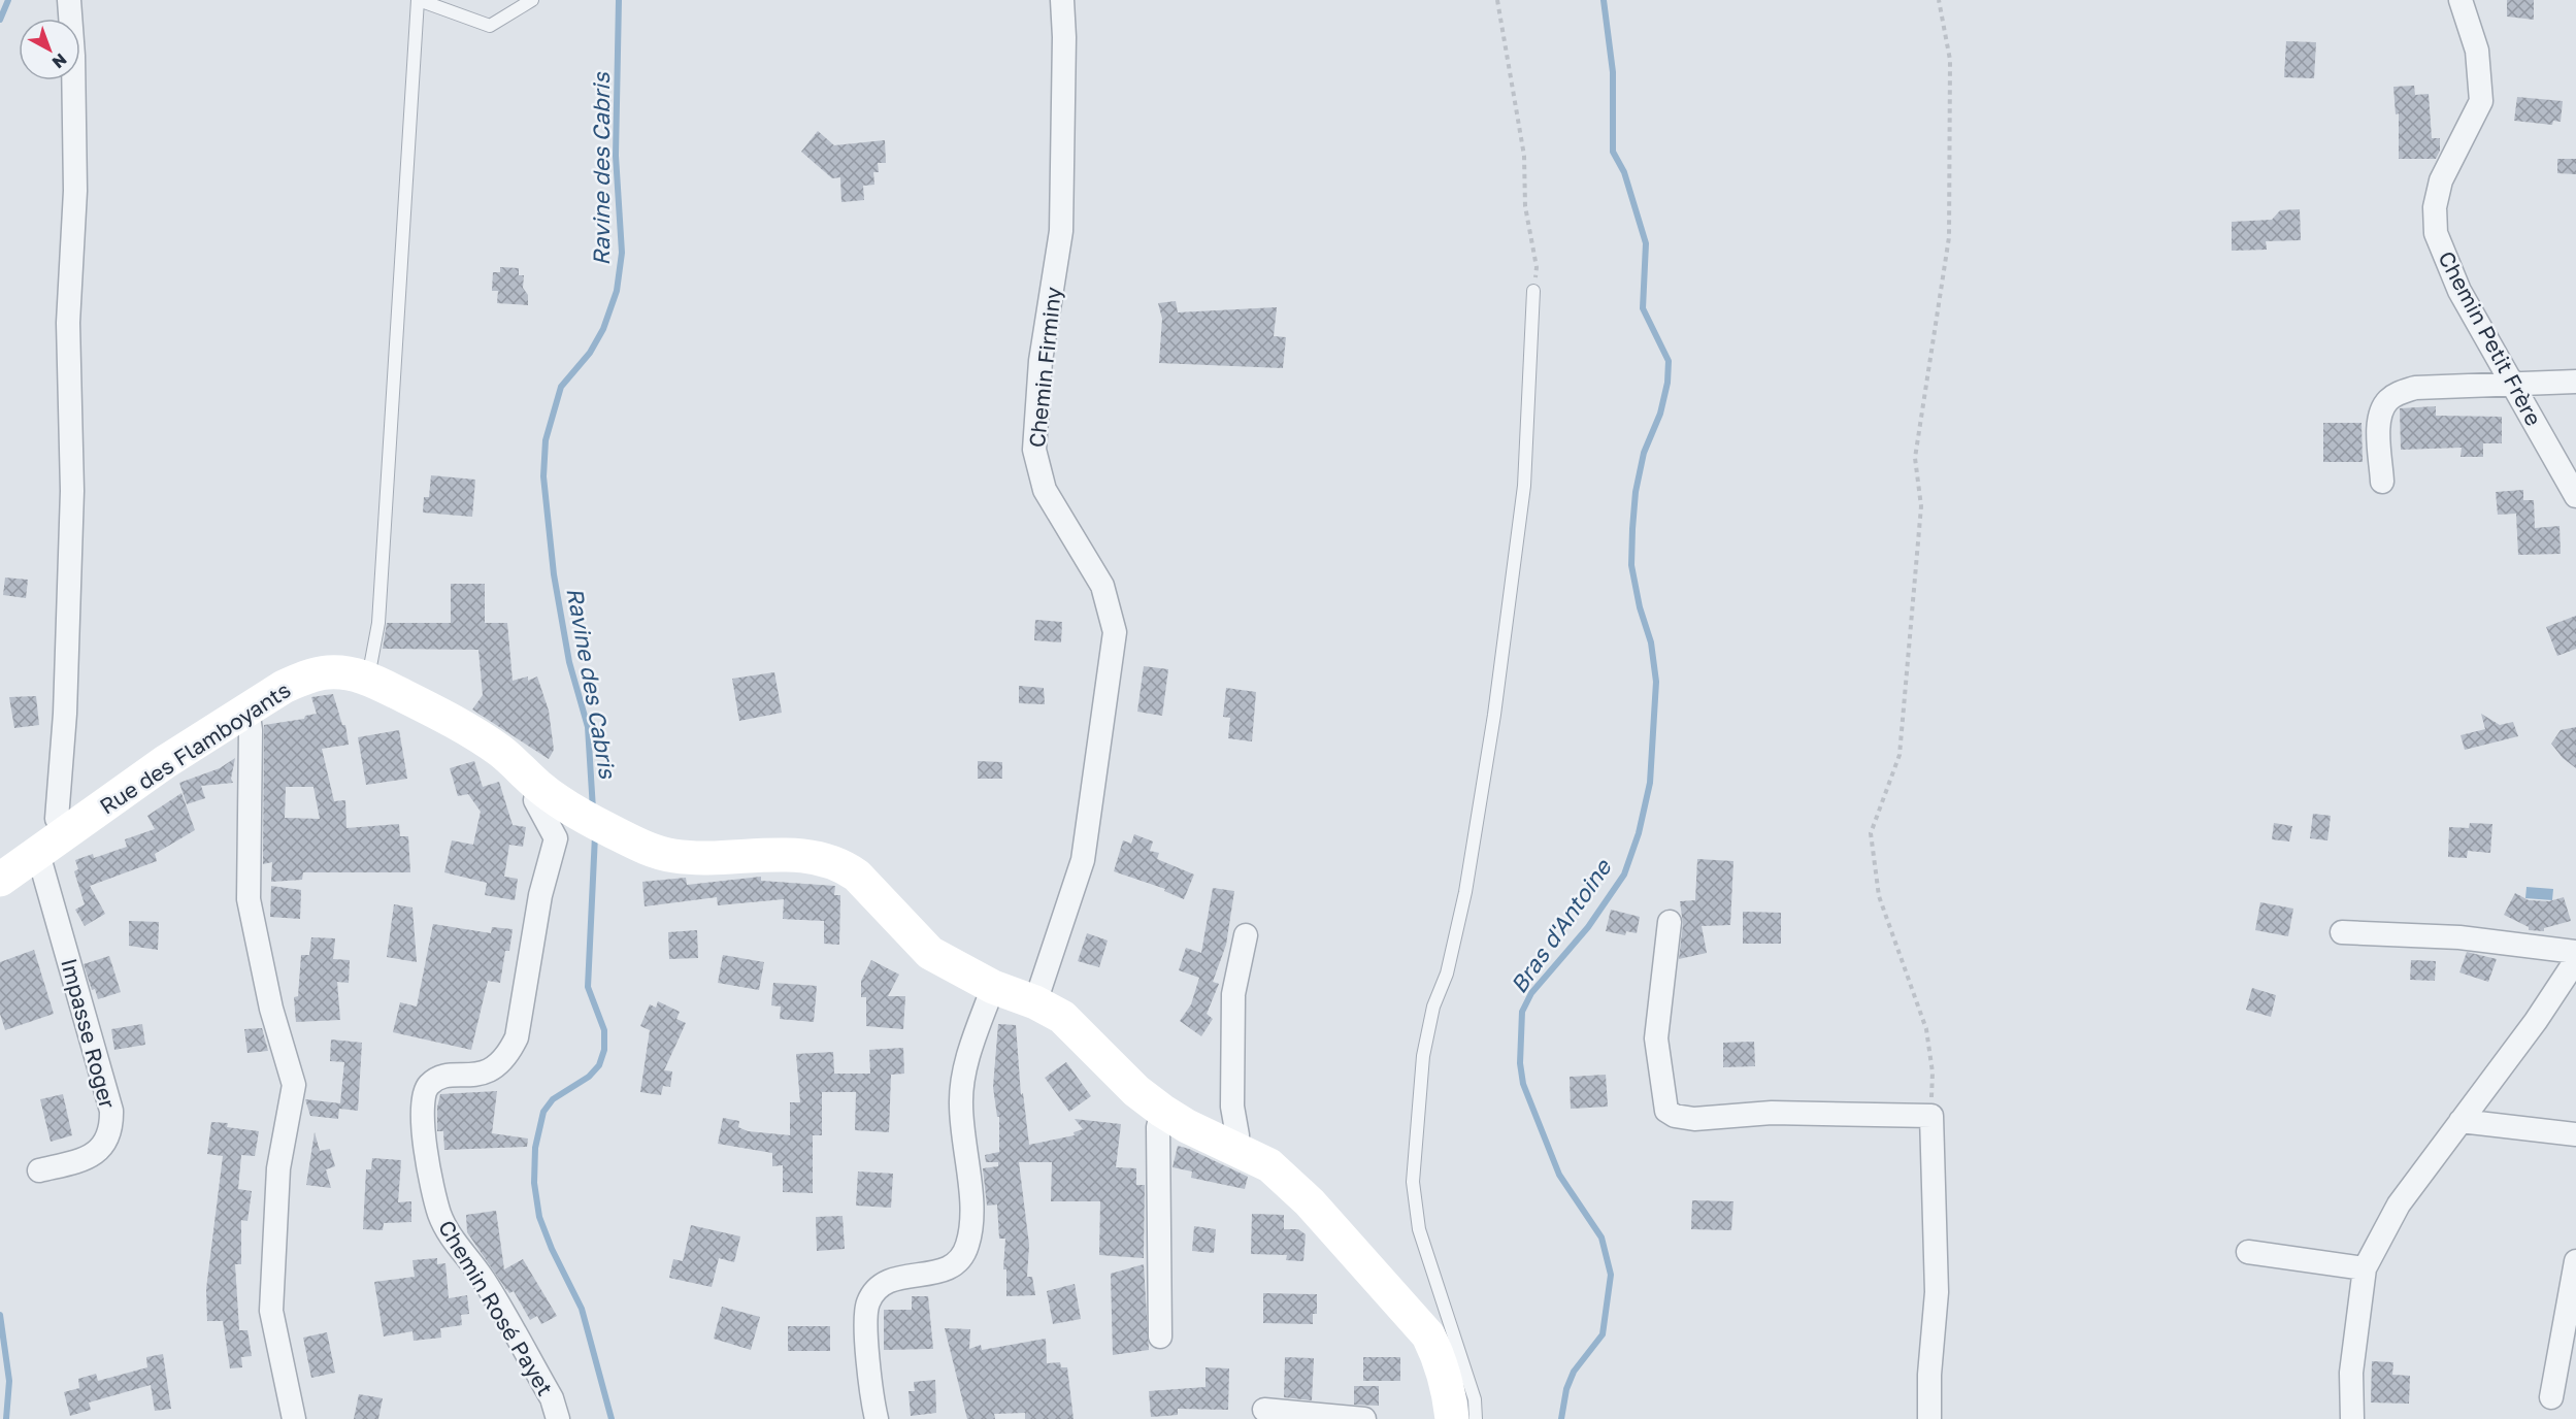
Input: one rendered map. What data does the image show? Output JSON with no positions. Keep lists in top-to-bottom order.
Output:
{
  "streets": {
    "main road": ["Rue des Flamboyants"],
    "street": [
      "Chemin Petit Frère",
      "Chemin Firminy",
      "Impasse Roger",
      "Chemin Rosé Payet"
    ]
  },
  "crossings": [
    ["Chemin Firminy", "Rue des Flamboyants"],
    ["Rue des Flamboyants", "Impasse Roger"],
    ["Rue des Flamboyants", "Chemin Rosé Payet"]
  ],
  "water": ["Ravine des Cabris", "Bras d'Antoine"],
  "north": "bottom right"
}
